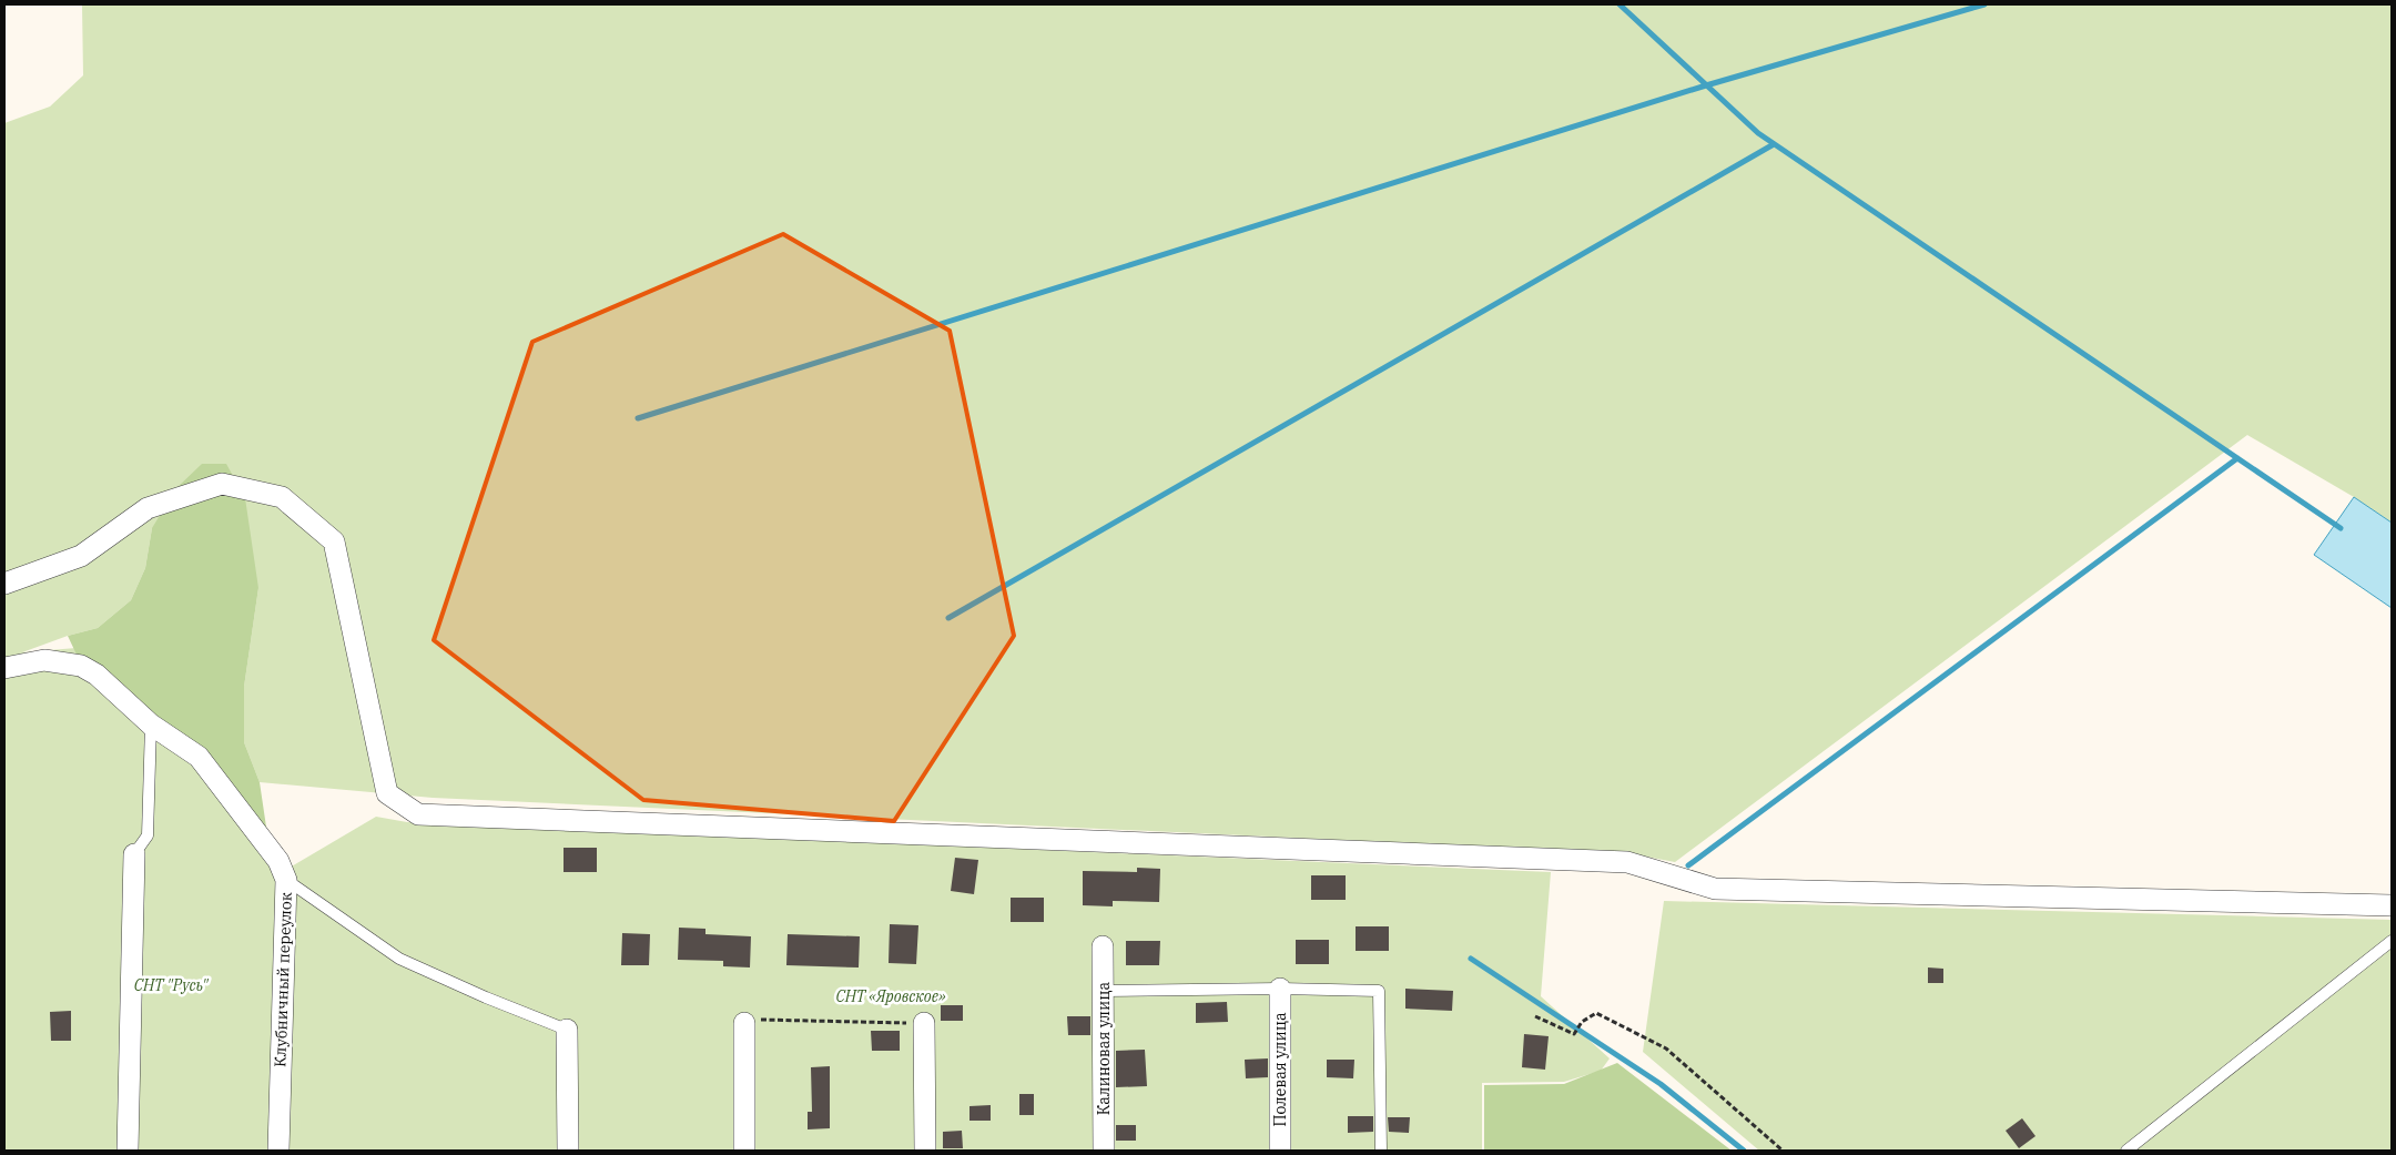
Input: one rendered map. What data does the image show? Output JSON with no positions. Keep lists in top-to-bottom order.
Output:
{
  "streets": {
    "street": ["Клубничный переулок", "Калиновая улица", "Полевая улица"]
  },
  "parks": ["СНТ \"Русь\"", "СНТ «Яровское»"]
}
